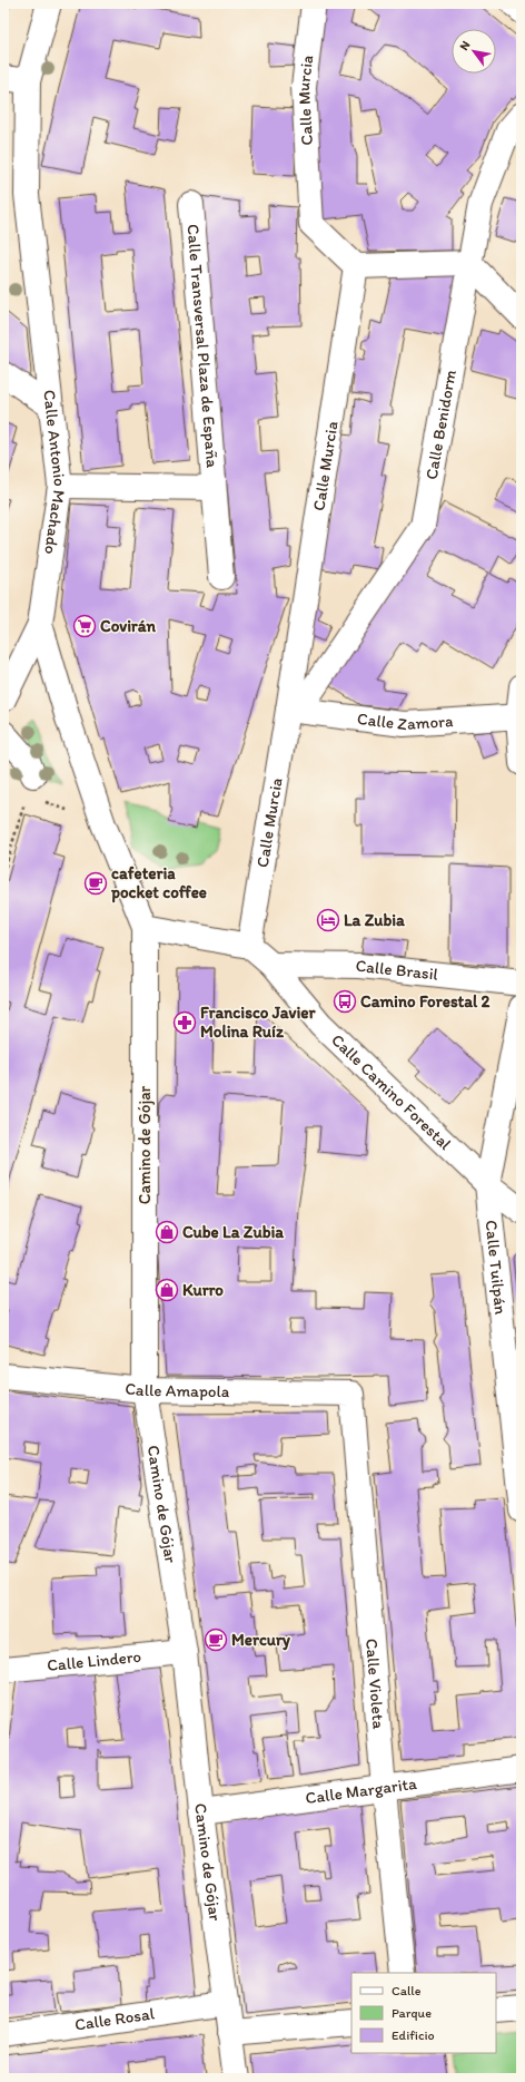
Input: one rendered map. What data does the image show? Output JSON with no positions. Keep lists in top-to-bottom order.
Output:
{
  "streets": {
    "street": [
      "Calle Murcia",
      "Calle Transversal Plaza de España",
      "Calle Benidorm",
      "Calle Antonio Machado",
      "Calle Zamora",
      "Calle Brasil",
      "Calle Camino Forestal",
      "Camino de Gójar",
      "Calle Tuilpán",
      "Calle Amapola",
      "Calle Lindero",
      "Calle Violeta",
      "Calle Margarita",
      "Calle Rosal"
    ]
  },
  "crossings": [
    ["Calle Murcia", "Calle Benidorm"],
    ["Calle Murcia", "Calle Zamora"],
    ["Calle Murcia", "Calle Camino Forestal"],
    ["Calle Transversal Plaza de España", "Calle Antonio Machado"],
    ["Calle Benidorm", "Calle Zamora"],
    ["Calle Antonio Machado", "Camino de Gójar"],
    ["Calle Brasil", "Calle Camino Forestal"],
    ["Calle Camino Forestal", "Calle Tuilpán"],
    ["Camino de Gójar", "Calle Amapola"],
    ["Camino de Gójar", "Calle Lindero"],
    ["Camino de Gójar", "Calle Margarita"],
    ["Camino de Gójar", "Calle Rosal"],
    ["Calle Amapola", "Calle Violeta"],
    ["Calle Violeta", "Calle Margarita"]
  ],
  "places": {
    "supermarket": ["Covirán"],
    "cafe": ["cafeteria pocket coffee", "Mercury"],
    "hotel": ["La Zubia"],
    "bus stop": ["Camino Forestal 2"],
    "pharmacy": ["Francisco Javier Molina Ruíz"],
    "shop": ["Cube La Zubia", "Kurro"]
  },
  "legend": ["Calle", "Parque", "Edificio"],
  "north": "top left"
}
